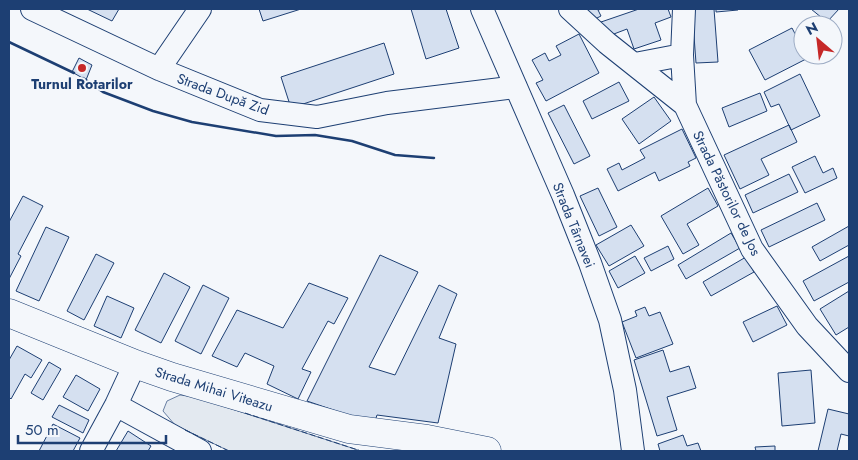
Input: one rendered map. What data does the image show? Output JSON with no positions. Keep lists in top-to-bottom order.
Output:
{
  "streets": {
    "main road": ["Strada Mihai Viteazu"],
    "street": ["Strada După Zid", "Strada Păstorilor de Jos", "Strada Târnavei"]
  },
  "crossings": [
    ["Strada După Zid", "Strada Târnavei"]
  ],
  "places": ["Turnul Rotarilor"],
  "scale_bar": "50 m",
  "north": "top left"
}
